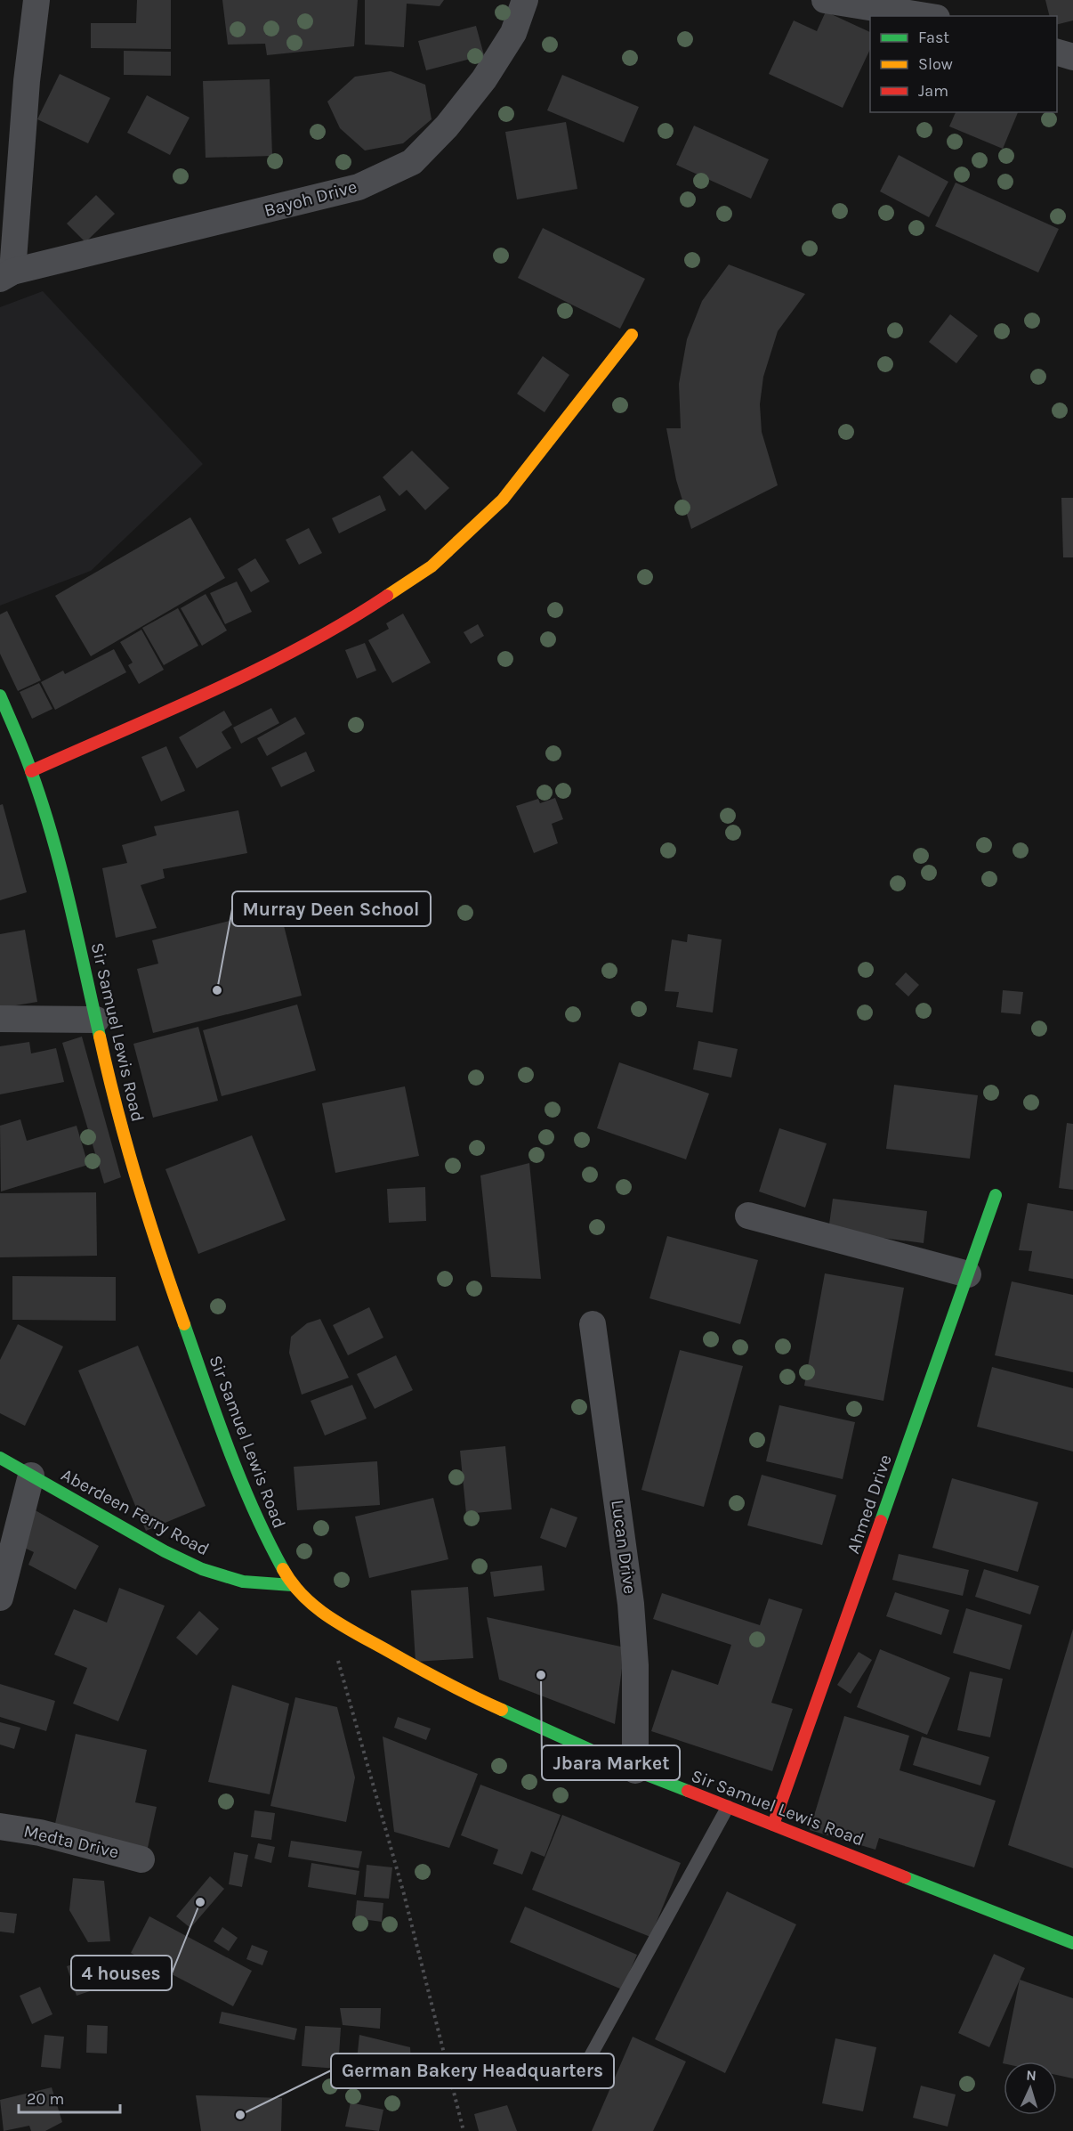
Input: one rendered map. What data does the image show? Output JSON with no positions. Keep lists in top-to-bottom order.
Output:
{
  "streets": {
    "main road": ["Sir Samuel Lewis Road", "Ahmed Drive", "Aberdeen Ferry Road"],
    "street": ["Bayoh Drive", "Lucan Drive", "Medta Drive"]
  },
  "crossings": [
    ["Sir Samuel Lewis Road", "Ahmed Drive"],
    ["Sir Samuel Lewis Road", "Aberdeen Ferry Road"],
    ["Sir Samuel Lewis Road", "Lucan Drive"]
  ],
  "places": [
    "Murray Deen School",
    "Jbara Market",
    "4 houses",
    "German Bakery Headquarters"
  ],
  "legend": ["Fast", "Slow", "Jam"],
  "scale_bar": "20 m",
  "north": "top"
}
